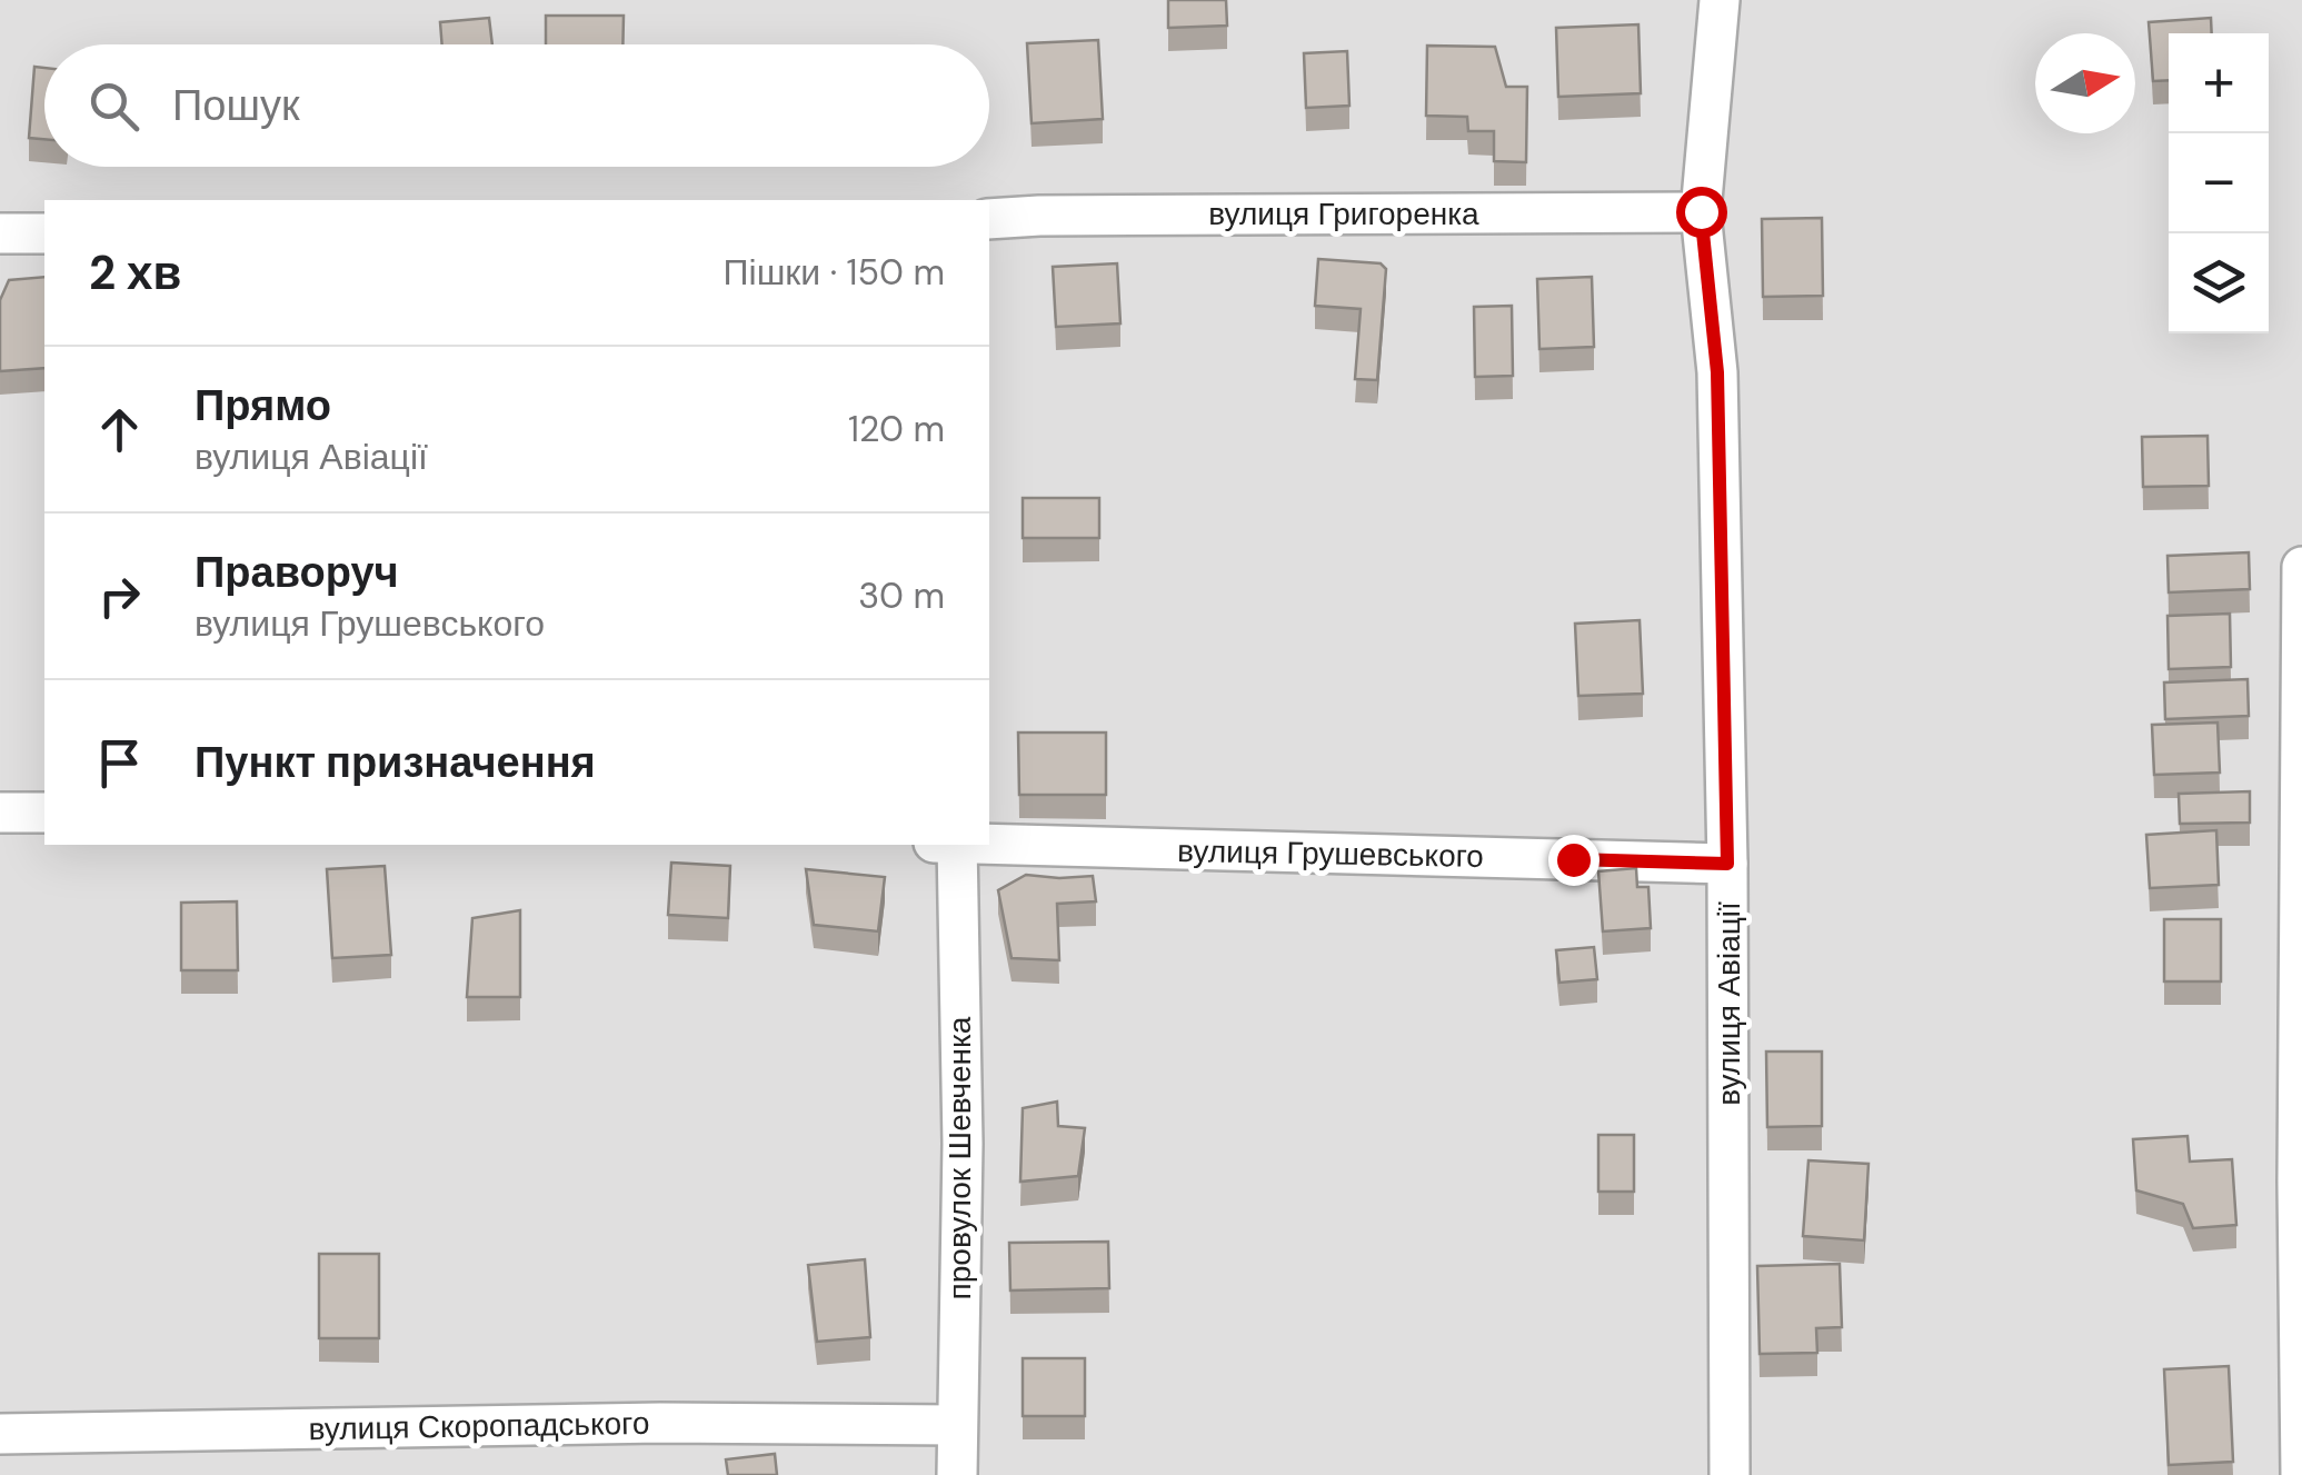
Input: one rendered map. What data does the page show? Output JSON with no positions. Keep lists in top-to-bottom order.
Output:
{
  "streets": {
    "street": [
      "вулиця Григоренка",
      "вулиця Грушевського",
      "вулиця Авіації",
      "провулок Шевченка",
      "вулиця Скоропадського"
    ]
  },
  "crossings": [
    ["вулиця Григоренка", "вулиця Авіації"],
    ["вулиця Грушевського", "вулиця Авіації"],
    ["провулок Шевченка", "вулиця Скоропадського"]
  ],
  "north": "right",
  "page": {
    "map_buttons": ["+", "−"],
    "search": "Пошук",
    "heading": ["2 хв", "Пішки · 150 m"],
    "list": [
      ["Прямо", "вулиця Авіації", "120 m"],
      ["Праворуч", "вулиця Грушевського", "30 m"],
      "Пункт призначення"
    ]
  }
}
